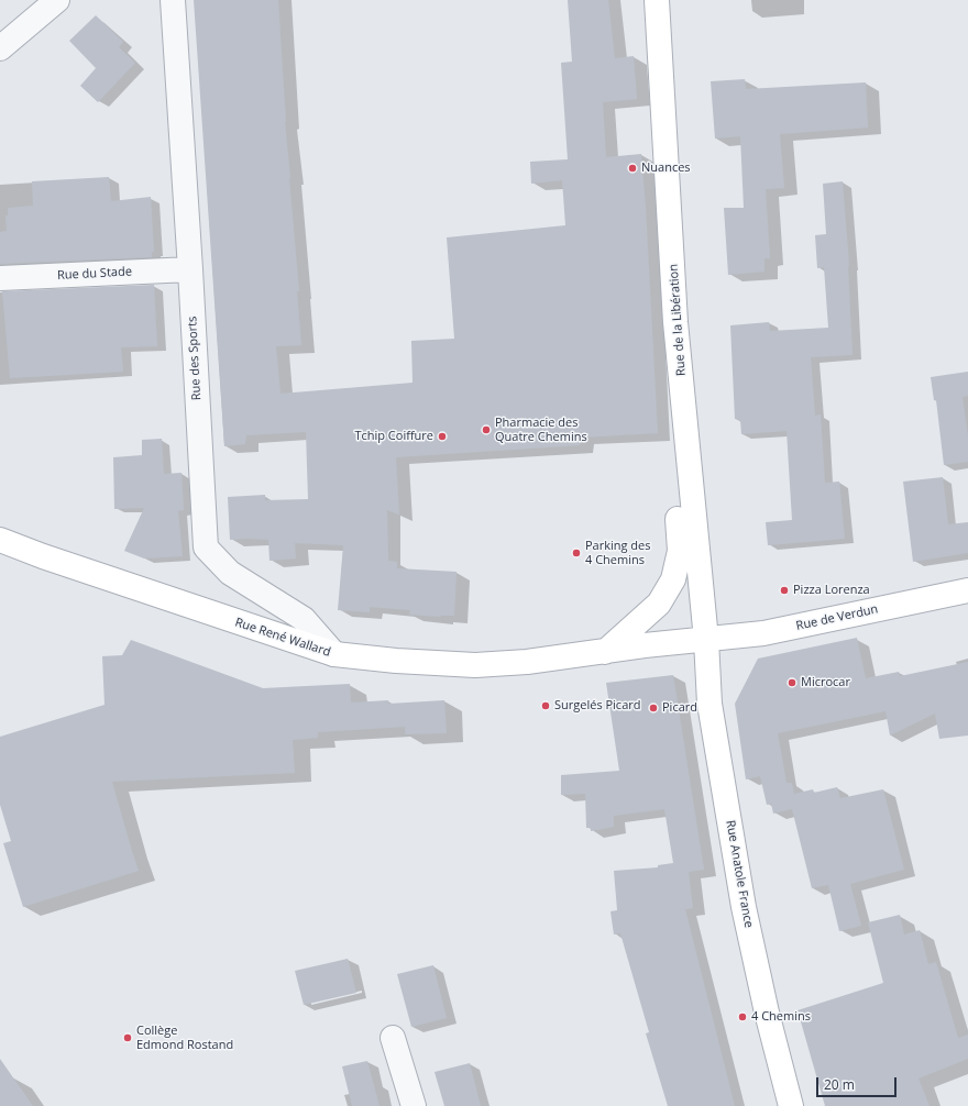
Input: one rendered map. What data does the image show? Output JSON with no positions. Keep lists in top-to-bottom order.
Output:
{
  "streets": {
    "main road": [
      "Rue de la Libération",
      "Rue de Verdun",
      "Rue René Wallard",
      "Rue Anatole France"
    ],
    "street": ["Rue du Stade", "Rue des Sports"]
  },
  "crossings": [
    ["Rue du Stade", "Rue des Sports"],
    ["Rue de la Libération", "Rue de Verdun"],
    ["Rue de la Libération", "Rue René Wallard"],
    ["Rue de la Libération", "Rue Anatole France"],
    ["Rue des Sports", "Rue René Wallard"],
    ["Rue de Verdun", "Rue René Wallard"],
    ["Rue de Verdun", "Rue Anatole France"],
    ["Rue René Wallard", "Rue Anatole France"]
  ],
  "places": [
    "Nuances",
    "Pharmacie des Quatre Chemins",
    "Tchip Coiffure",
    "Parking des 4 Chemins",
    "Pizza Lorenza",
    "Microcar",
    "Surgelés Picard",
    "Picard",
    "4 Chemins",
    "Collège Edmond Rostand"
  ],
  "scale_bar": "20 m"
}
